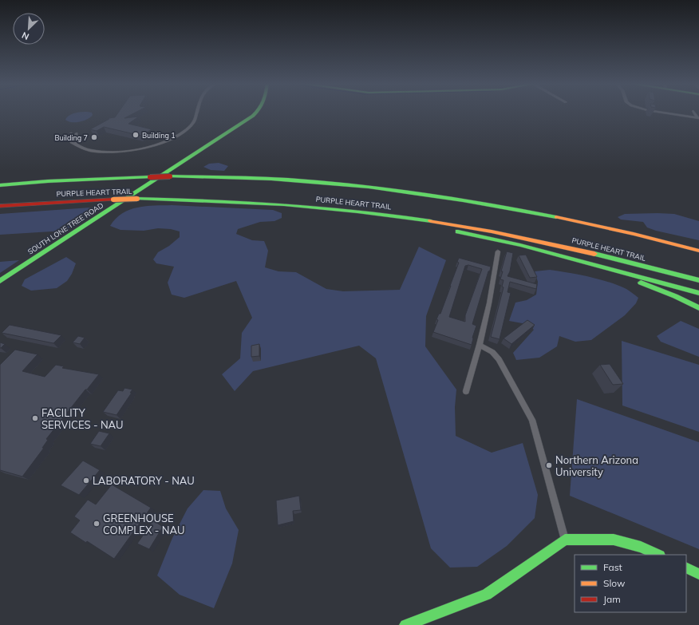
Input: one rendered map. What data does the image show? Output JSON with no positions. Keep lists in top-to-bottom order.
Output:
{
  "streets": {
    "main road": ["PURPLE HEART TRAIL", "SOUTH LONE TREE ROAD"]
  },
  "places": [
    "Building 1",
    "Building 7",
    "FACILITY SERVICES - NAU",
    "Northern Arizona University",
    "LABORATORY - NAU",
    "GREENHOUSE COMPLEX - NAU"
  ],
  "legend": ["Fast", "Slow", "Jam"],
  "north": "bottom left"
}
